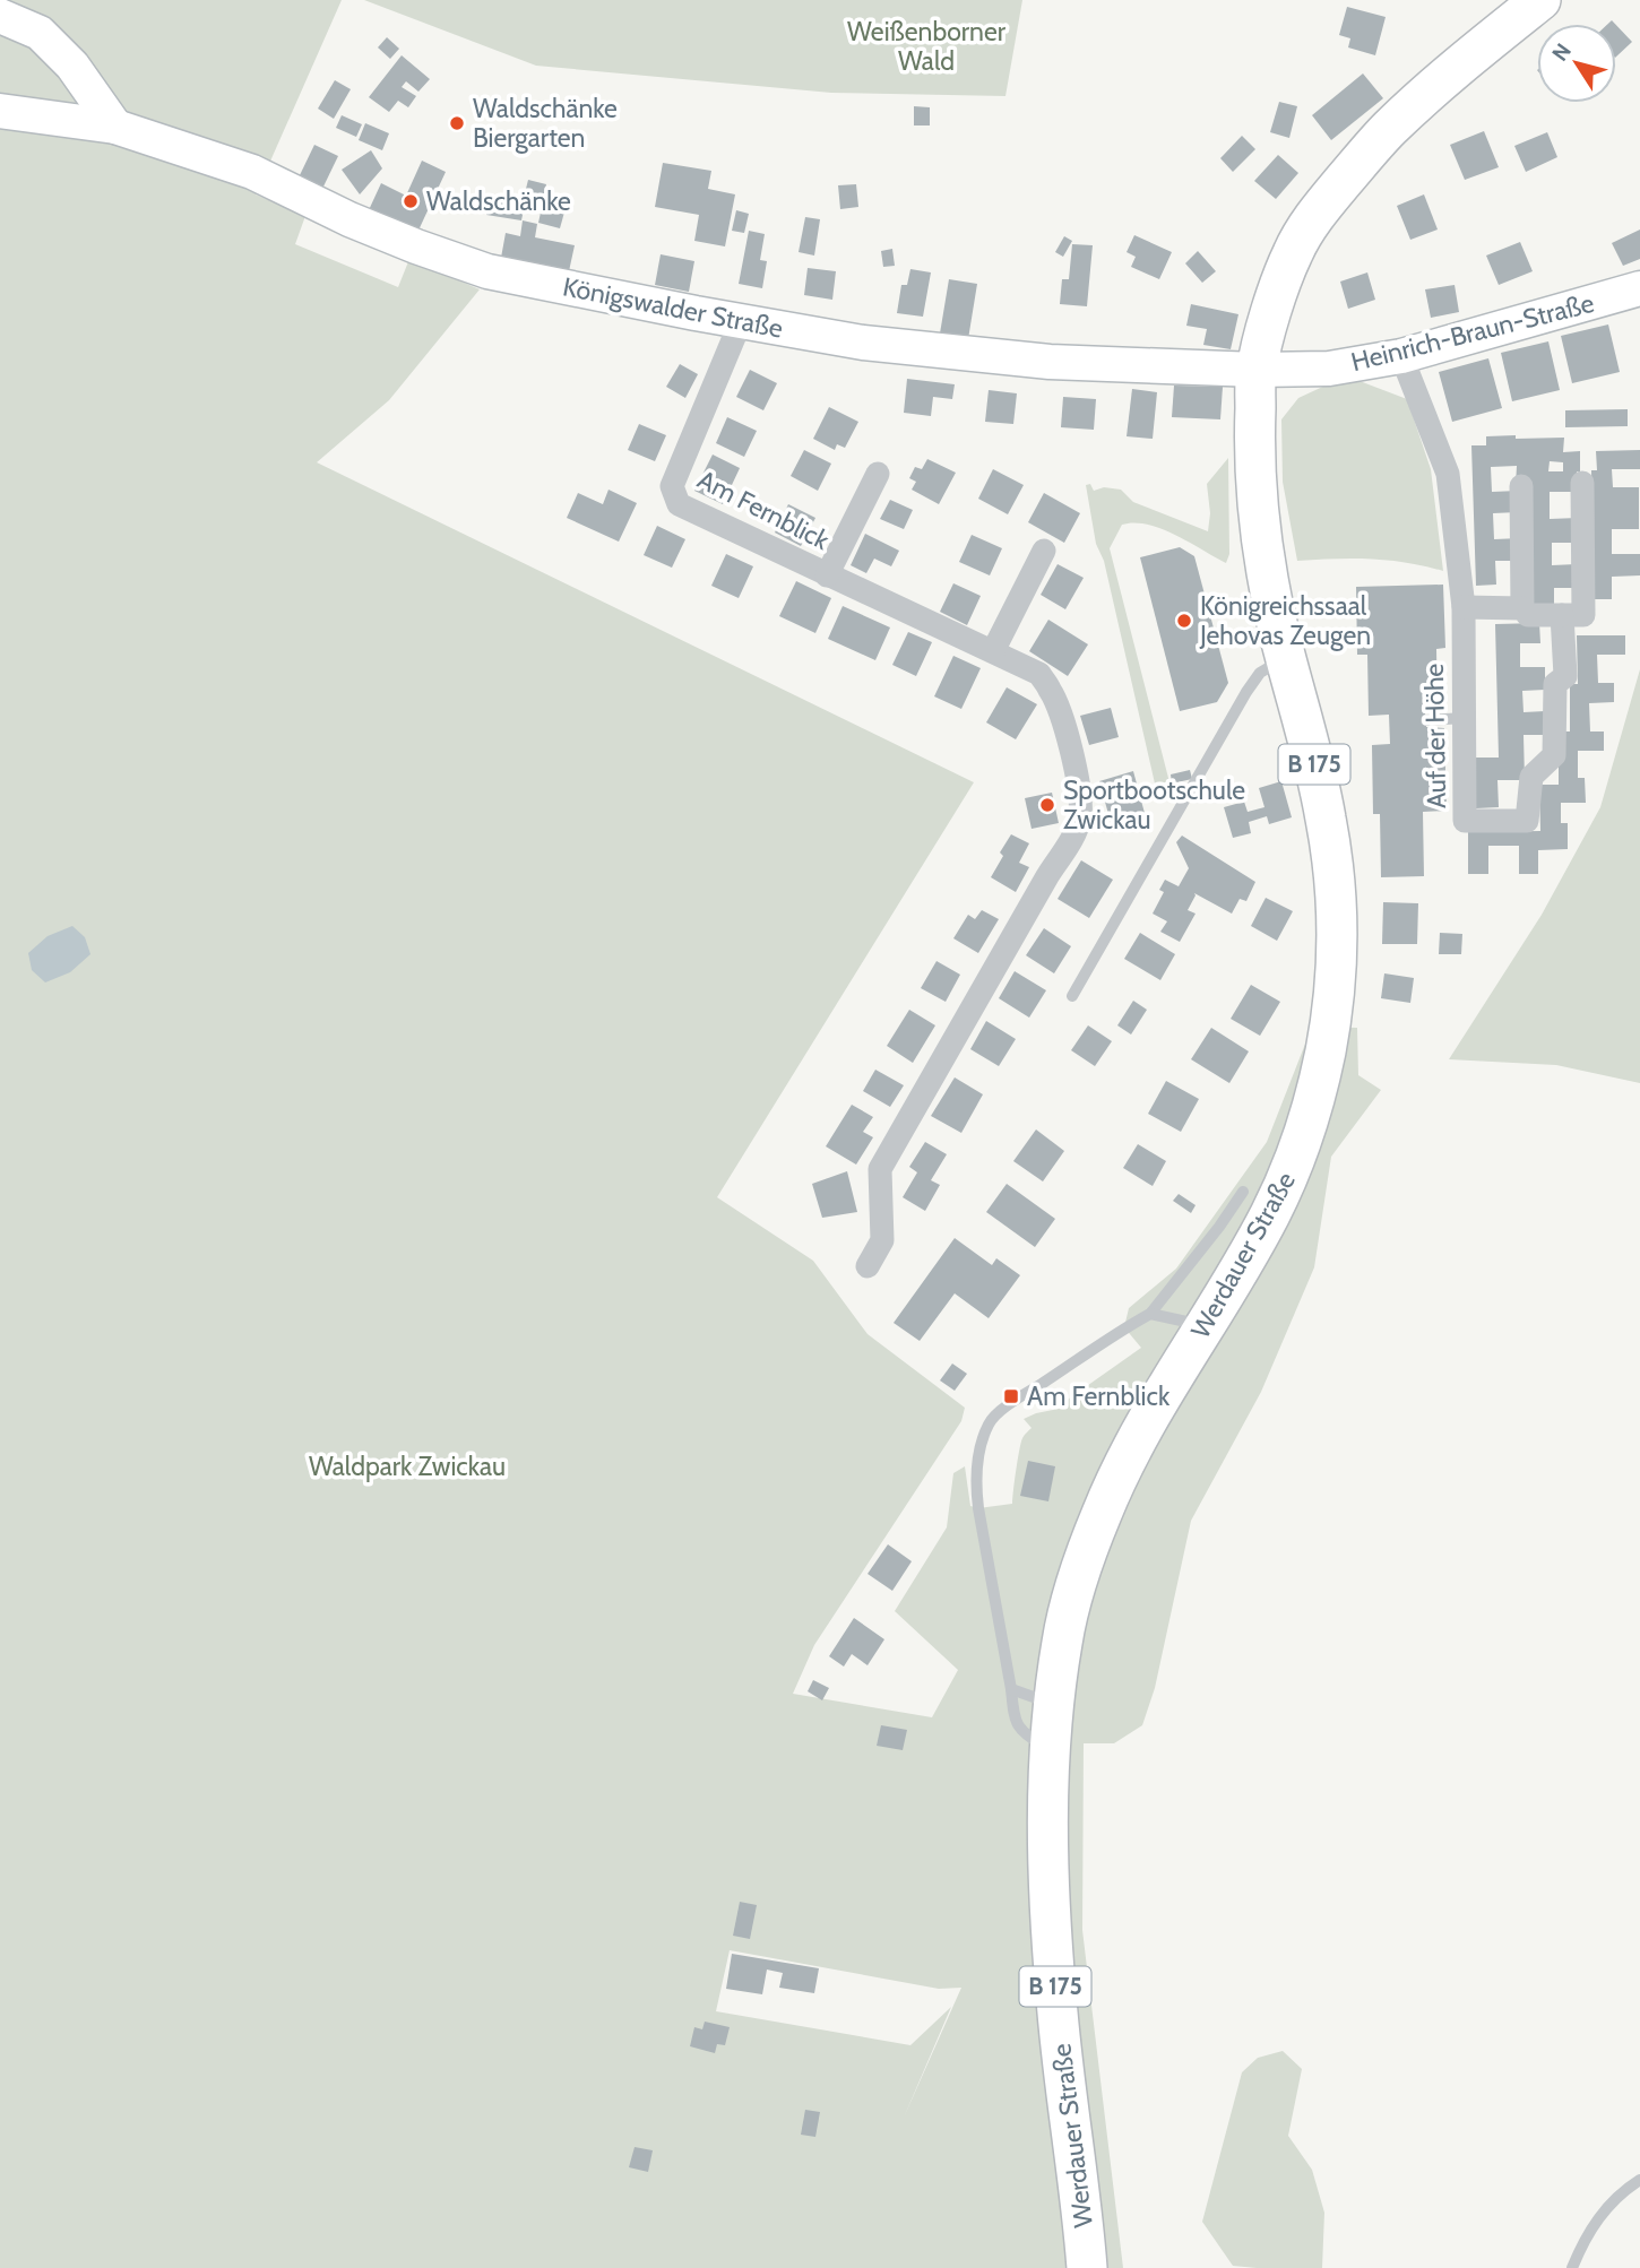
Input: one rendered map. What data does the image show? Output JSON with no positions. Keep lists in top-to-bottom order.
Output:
{
  "streets": {
    "main road": ["B 175", "Werdauer Straße"],
    "street": [
      "Königswalder Straße",
      "Heinrich-Braun-Straße",
      "Am Fernblick",
      "Auf der Höhe"
    ]
  },
  "crossings": [
    ["Königswalder Straße", "Heinrich-Braun-Straße"],
    ["Königswalder Straße", "Am Fernblick"],
    ["Königswalder Straße", "Werdauer Straße"],
    ["Heinrich-Braun-Straße", "Auf der Höhe"],
    ["Heinrich-Braun-Straße", "Werdauer Straße"]
  ],
  "parks": ["Weißenborner Wald", "Waldpark Zwickau"],
  "places": {
    "other": [
      "Waldschänke Biergarten",
      "Waldschänke",
      "Königreichssaal Jehovas Zeugen",
      "Sportbootschule Zwickau"
    ],
    "transit": ["Am Fernblick"]
  },
  "north": "top left"
}
